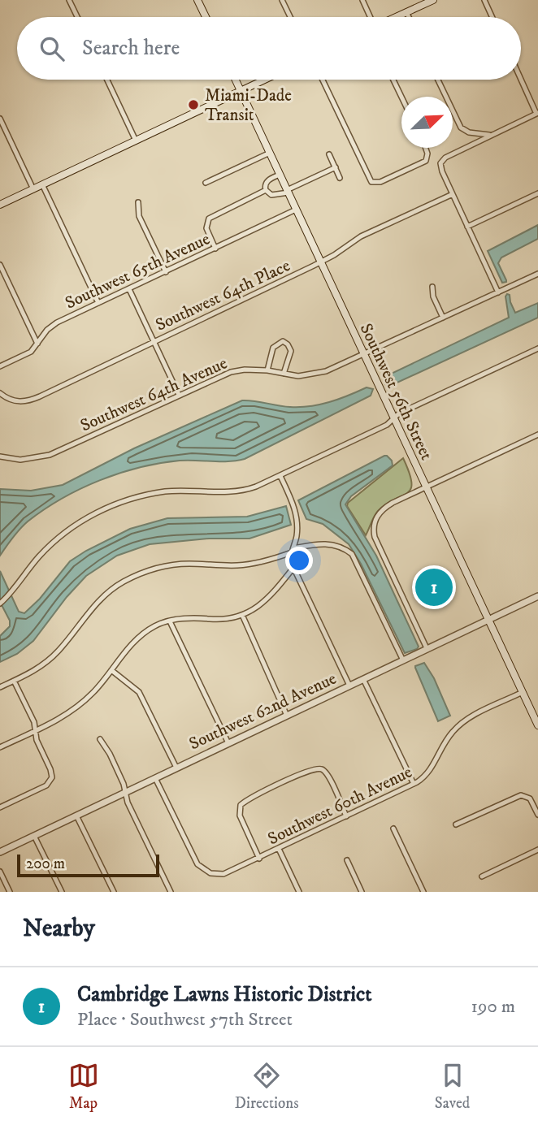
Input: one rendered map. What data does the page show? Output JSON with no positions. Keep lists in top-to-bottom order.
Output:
{
  "streets": {
    "main road": ["Southwest 56th Street"],
    "street": [
      "Southwest 65th Avenue",
      "Southwest 64th Place",
      "Southwest 64th Avenue",
      "Southwest 62nd Avenue",
      "Southwest 60th Avenue"
    ]
  },
  "crossings": [
    ["Southwest 65th Avenue", "Southwest 56th Street"],
    ["Southwest 64th Place", "Southwest 56th Street"],
    ["Southwest 56th Street", "Southwest 64th Avenue"],
    ["Southwest 56th Street", "Southwest 62nd Avenue"],
    ["Southwest 56th Street", "Southwest 60th Avenue"],
    ["Southwest 62nd Avenue", "Southwest 60th Avenue"]
  ],
  "places": ["Miami-Dade Transit"],
  "scale_bar": "200 m",
  "north": "top right",
  "page": {
    "search": "Search here",
    "pins": "1",
    "scale": "200 m",
    "heading": "Nearby",
    "list": [
      {
        "mark": "1",
        "name": "Cambridge Lawns Historic District",
        "note": "Place · Southwest 57th Street",
        "value": "190 m"
      }
    ],
    "nav": ["Map", "Directions", "Saved"]
  }
}
